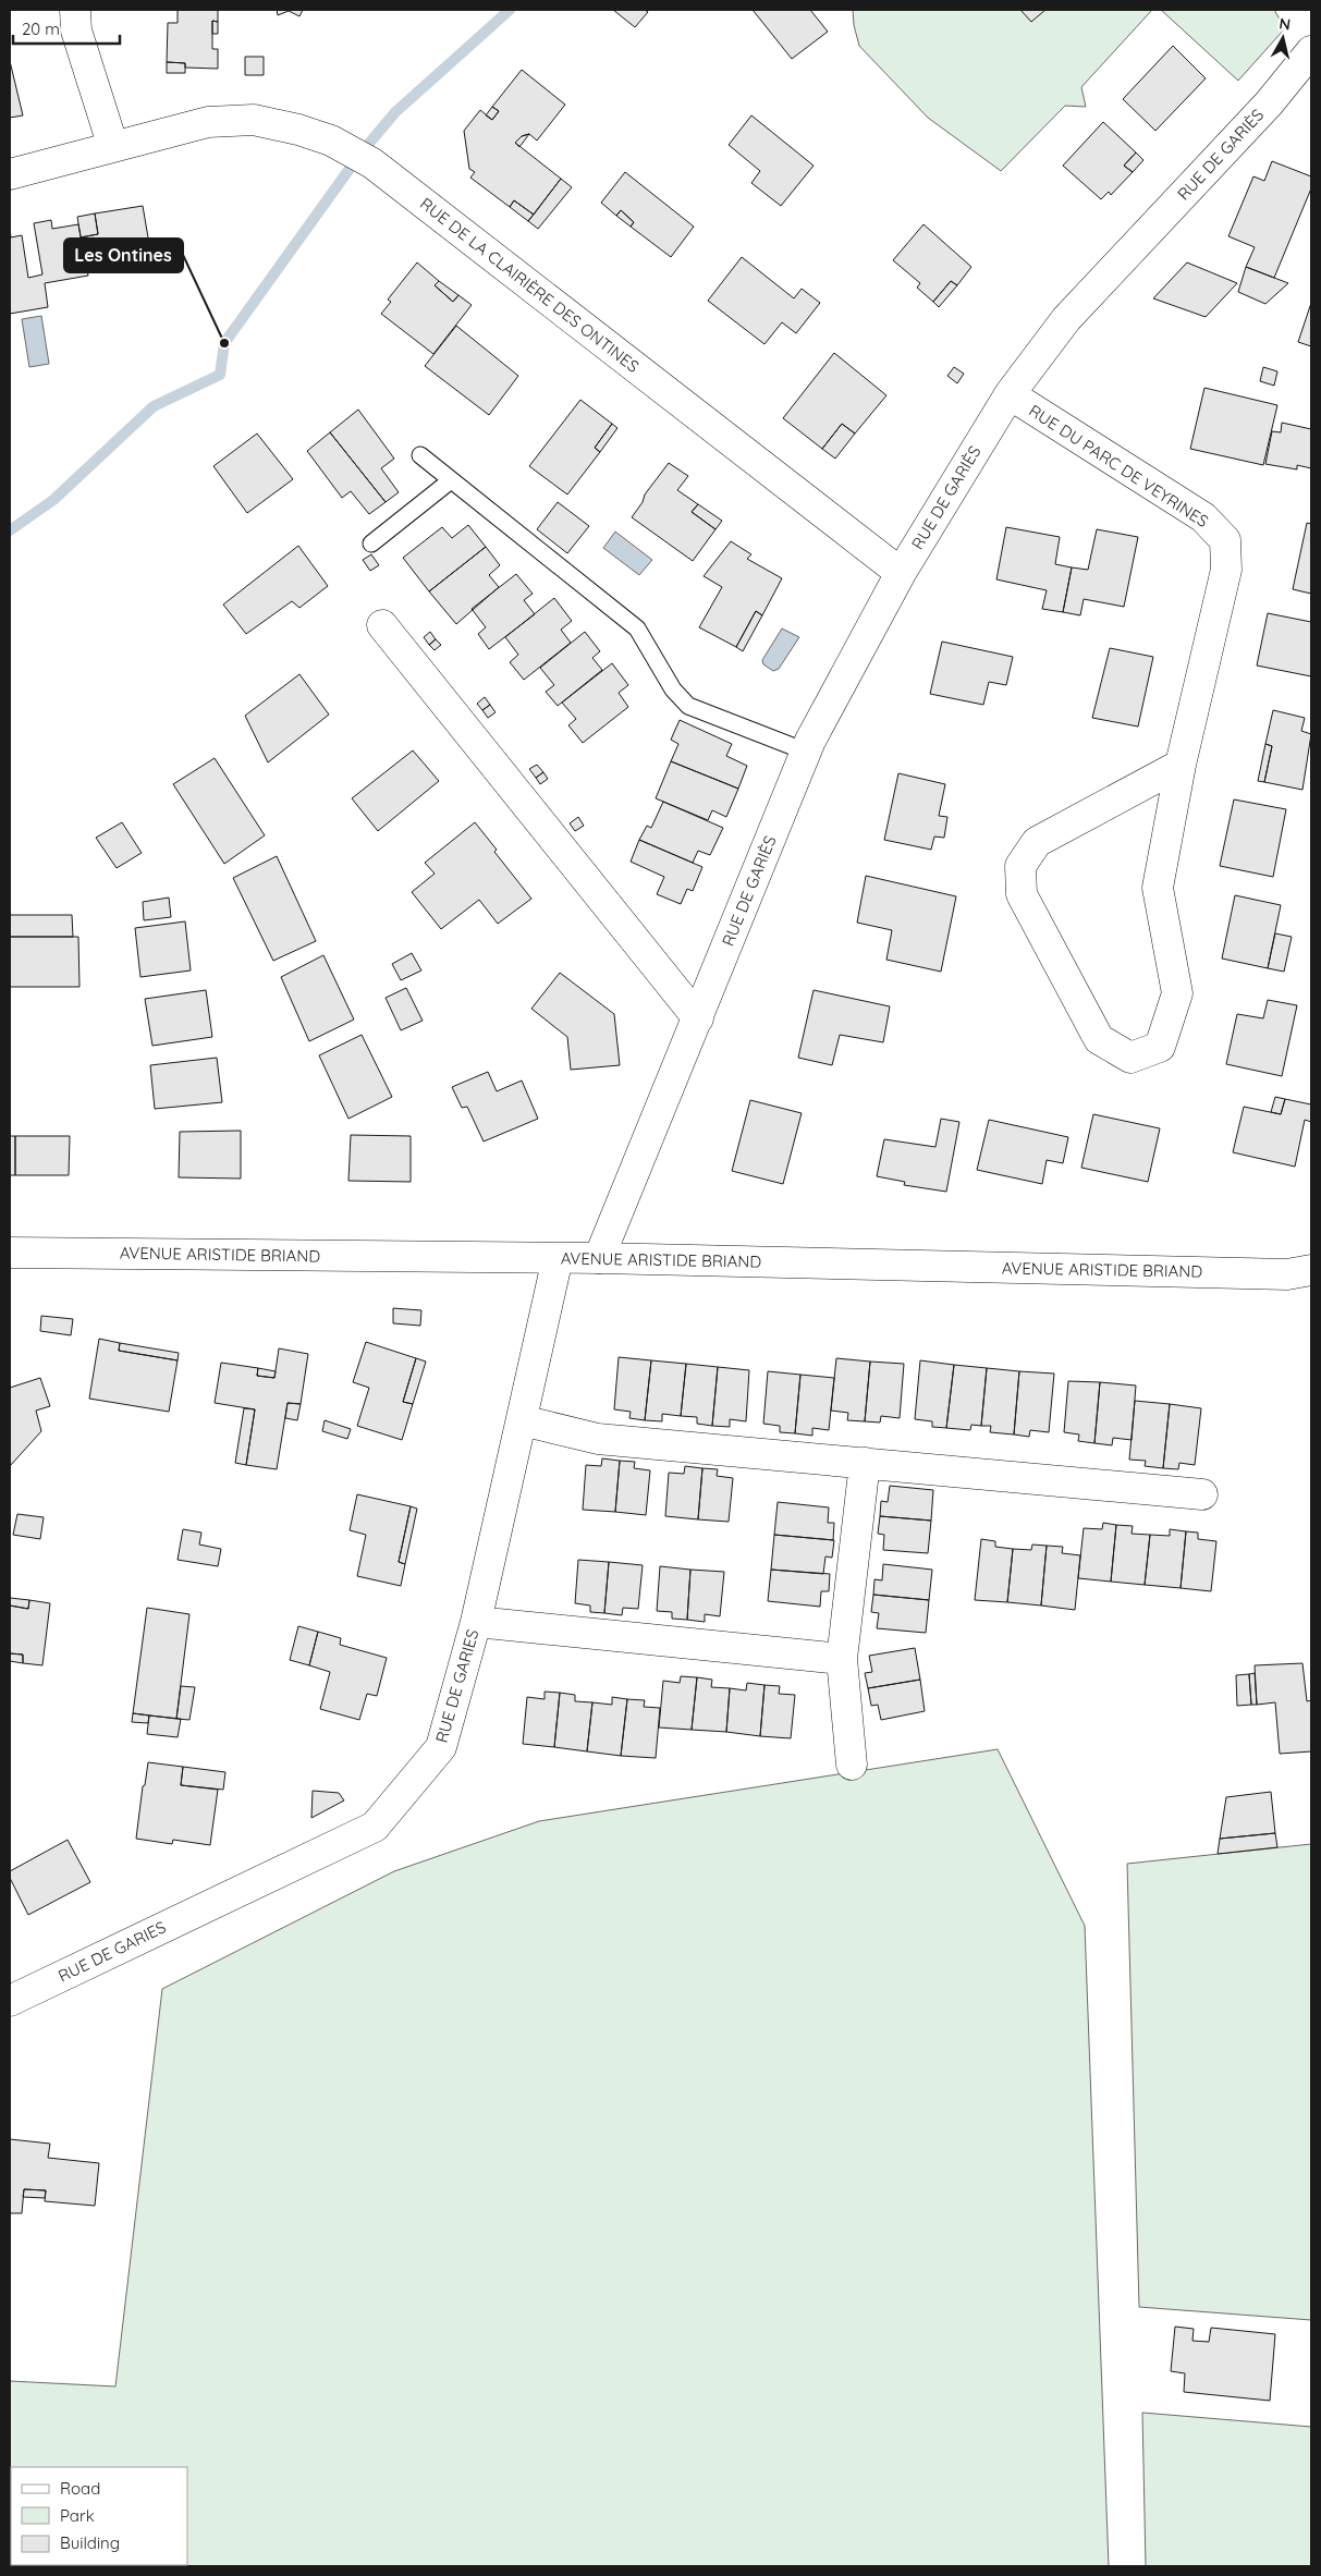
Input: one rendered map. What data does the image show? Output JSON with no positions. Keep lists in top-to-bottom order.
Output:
{
  "streets": {
    "street": [
      "RUE DE GARIÈS",
      "RUE DE LA CLAIRIÈRE DES ONTINES",
      "RUE DU PARC DE VEYRINES",
      "AVENUE ARISTIDE BRIAND",
      "RUE DE GARIES"
    ]
  },
  "crossings": [
    ["RUE DE GARIÈS", "RUE DE LA CLAIRIÈRE DES ONTINES"],
    ["RUE DE GARIÈS", "RUE DU PARC DE VEYRINES"],
    ["RUE DE GARIÈS", "AVENUE ARISTIDE BRIAND"],
    ["AVENUE ARISTIDE BRIAND", "RUE DE GARIES"]
  ],
  "places": ["Les Ontines"],
  "legend": ["Road", "Park", "Building"],
  "scale_bar": "20 m",
  "north": "top"
}
